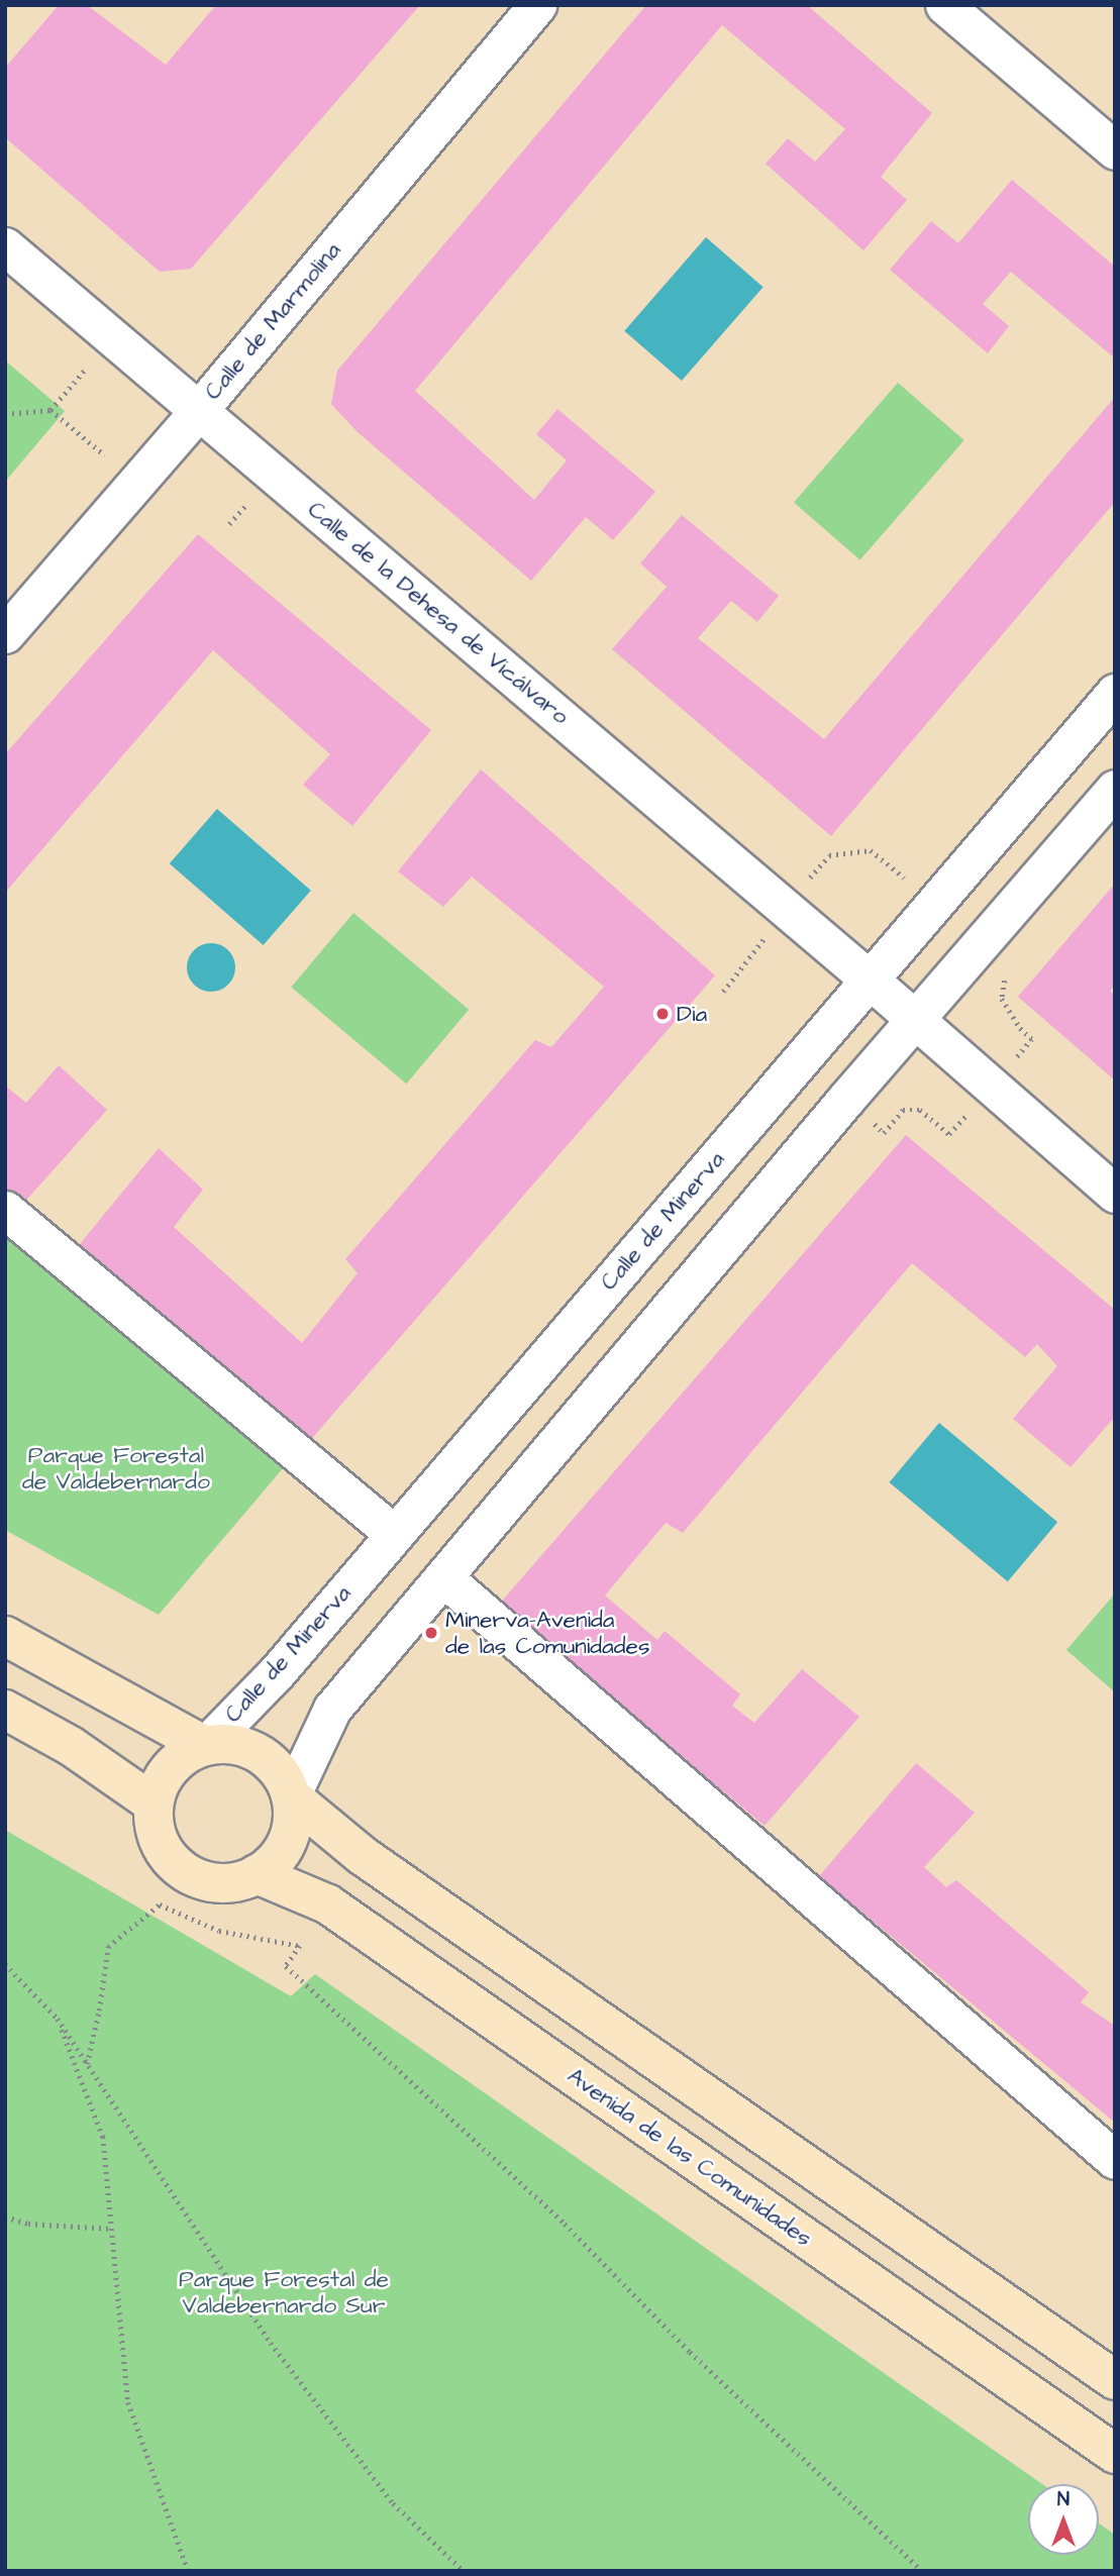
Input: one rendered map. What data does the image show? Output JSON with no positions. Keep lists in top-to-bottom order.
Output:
{
  "streets": {
    "street": [
      "Calle de Marmolina",
      "Calle de la Dehesa de Vicálvaro",
      "Calle de Minerva",
      "Avenida de las Comunidades"
    ]
  },
  "crossings": [
    ["Calle de Marmolina", "Calle de la Dehesa de Vicálvaro"],
    ["Calle de la Dehesa de Vicálvaro", "Calle de Minerva"],
    ["Calle de Minerva", "Avenida de las Comunidades"]
  ],
  "parks": ["Parque Forestal de Valdebernardo", "Parque Forestal de Valdebernardo Sur"],
  "places": ["Dia", "Minerva-Avenida de las Comunidades"],
  "north": "top"
}
